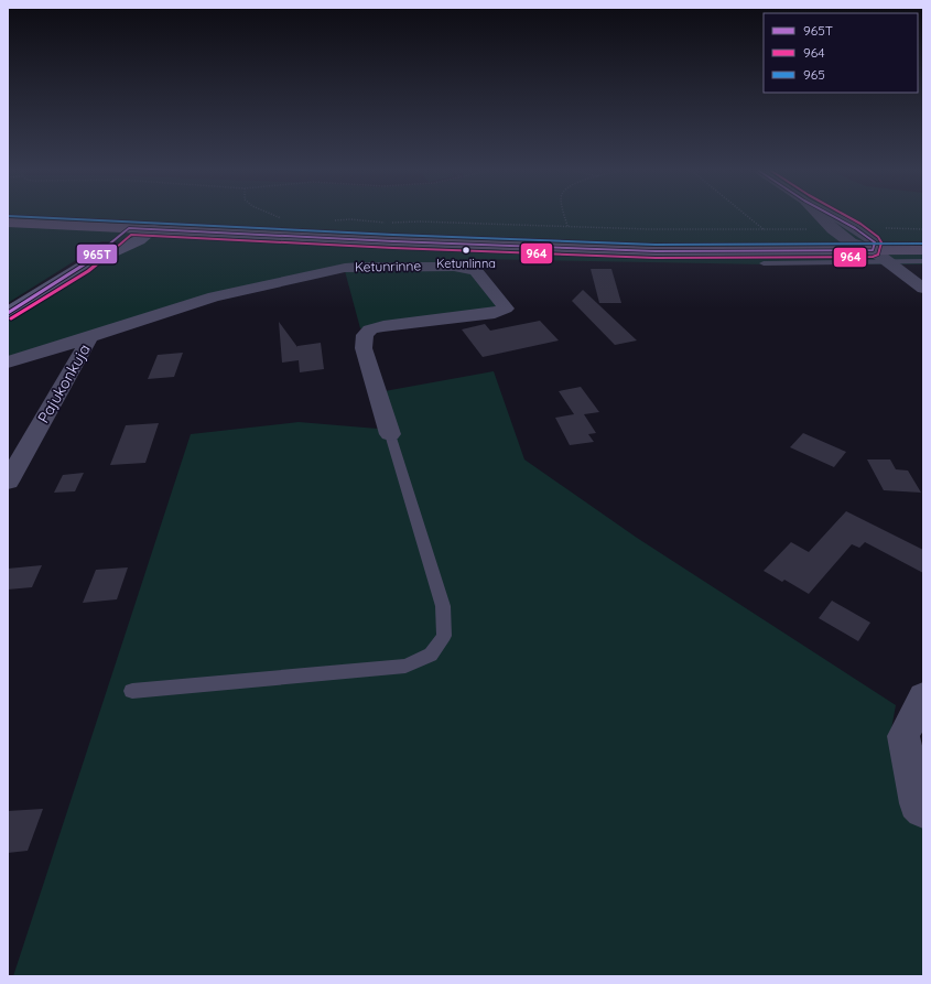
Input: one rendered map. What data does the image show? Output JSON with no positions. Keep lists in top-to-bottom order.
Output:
{
  "streets": {
    "street": ["Ketunrinne", "Pajukonkuja"]
  },
  "crossings": [
    ["Ketunrinne", "Pajukonkuja"]
  ],
  "places": ["Ketunlinna"],
  "lines": ["transit line 965T", "transit line 964", "transit line 965"],
  "legend": ["965T", "964", "965"]
}
